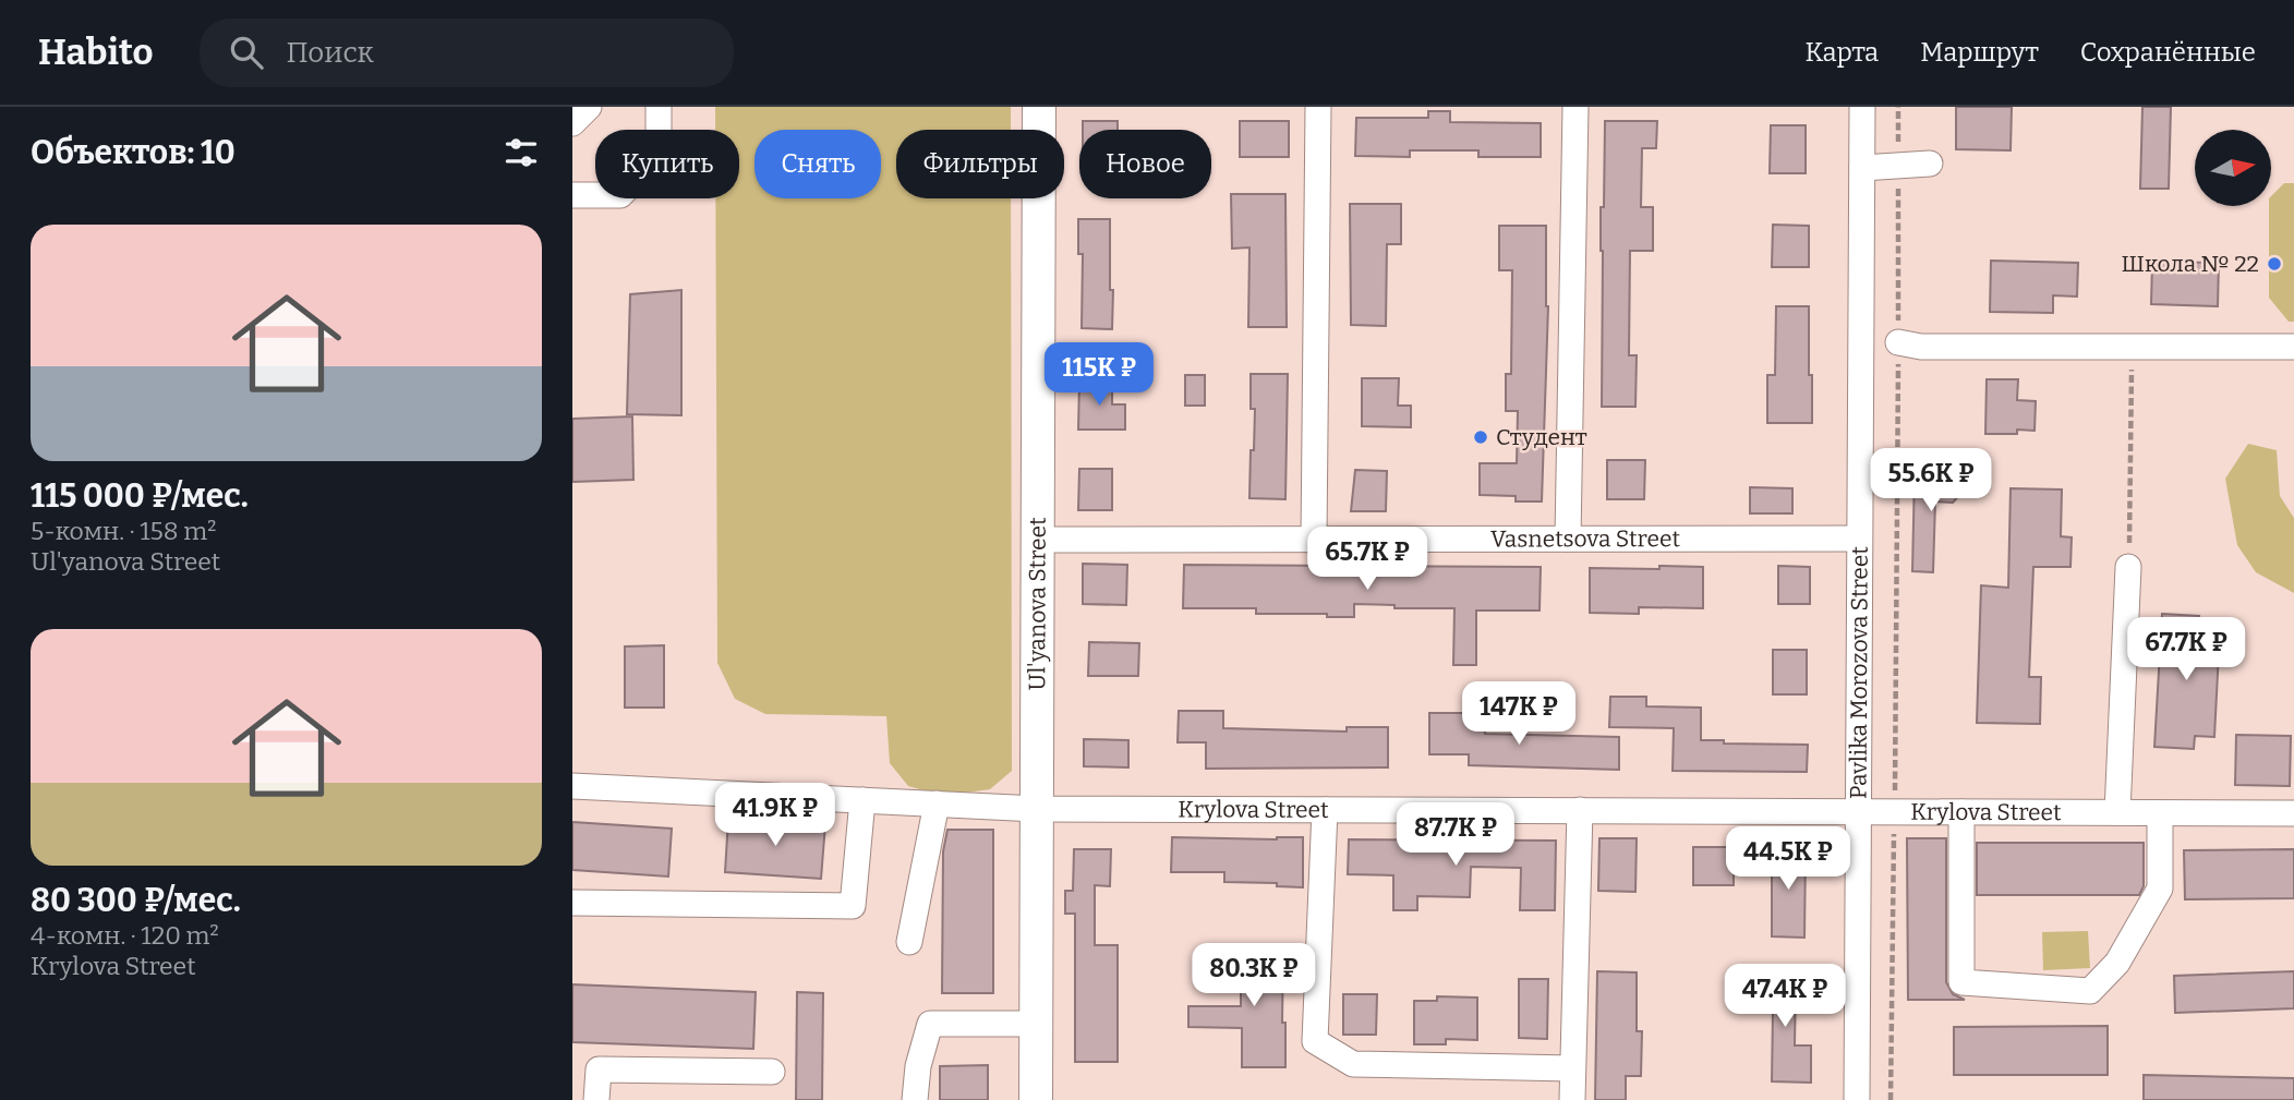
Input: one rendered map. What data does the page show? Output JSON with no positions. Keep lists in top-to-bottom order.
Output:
{
  "streets": {
    "main road": ["Ul'yanova Street"],
    "street": ["Vasnetsova Street", "Pavlika Morozova Street", "Krylova Street"]
  },
  "crossings": [
    ["Vasnetsova Street", "Ul'yanova Street"],
    ["Vasnetsova Street", "Pavlika Morozova Street"],
    ["Ul'yanova Street", "Krylova Street"],
    ["Pavlika Morozova Street", "Krylova Street"]
  ],
  "places": ["Школа № 22", "Студент"],
  "north": "right",
  "page": {
    "header": "Habito",
    "search": "Поиск",
    "nav": ["Карта", "Маршрут", "Сохранённые"],
    "heading": "Объектов: 10",
    "chip": [
      "Купить",
      "Снять",
      "Фильтры",
      "Новое"
    ],
    "list": [
      {
        "name": "115 000 ₽/мес.",
        "note": "5-комн. · 158 m² · Ul'yanova Street"
      },
      {
        "name": "80 300 ₽/мес.",
        "note": "4-комн. · 120 m² · Krylova Street"
      }
    ],
    "price": [
      "115K ₽",
      "55.6K ₽",
      "65.7K ₽",
      "67.7K ₽",
      "147K ₽",
      "41.9K ₽",
      "87.7K ₽",
      "44.5K ₽",
      "80.3K ₽",
      "47.4K ₽"
    ]
  }
}
